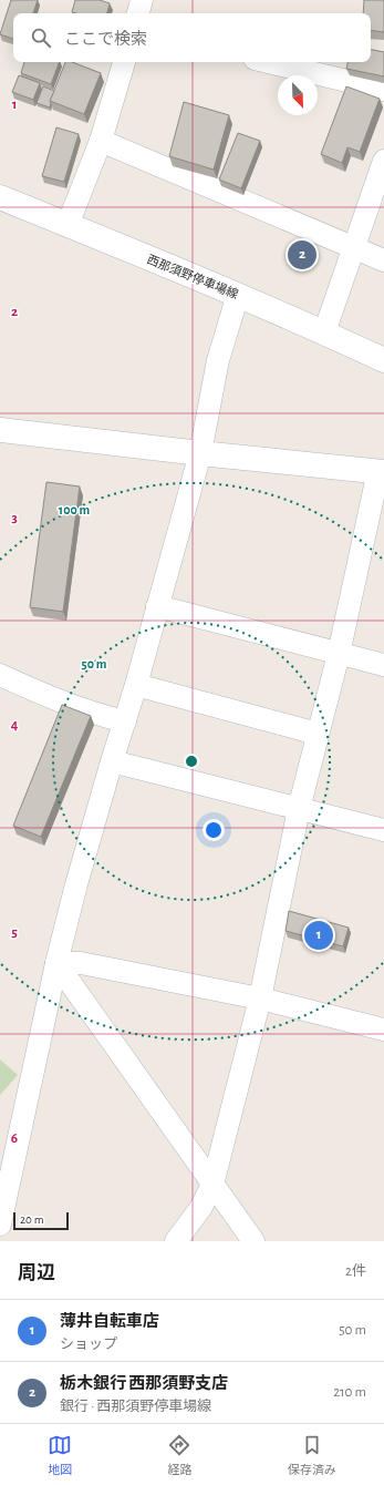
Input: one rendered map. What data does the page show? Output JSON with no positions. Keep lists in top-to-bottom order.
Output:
{
  "streets": {
    "main road": ["西那須野停車場線"]
  },
  "scale_bar": "20 m",
  "north": "bottom right",
  "page": {
    "search": "ここで検索",
    "pins": ["2", "1"],
    "scale": "20 m",
    "heading": ["周辺", "2件"],
    "list": [
      {
        "mark": "1",
        "name": "薄井自転車店",
        "note": "ショップ",
        "value": "50 m"
      },
      {
        "mark": "2",
        "name": "栃木銀行 西那須野支店",
        "note": "銀行 · 西那須野停車場線",
        "value": "210 m"
      }
    ],
    "nav": ["地図", "経路", "保存済み"]
  },
  "grid": {
    "rows": [
      "1",
      "2",
      "3",
      "4",
      "5",
      "6"
    ]
  },
  "rings": ["100 m", "50 m"]
}
